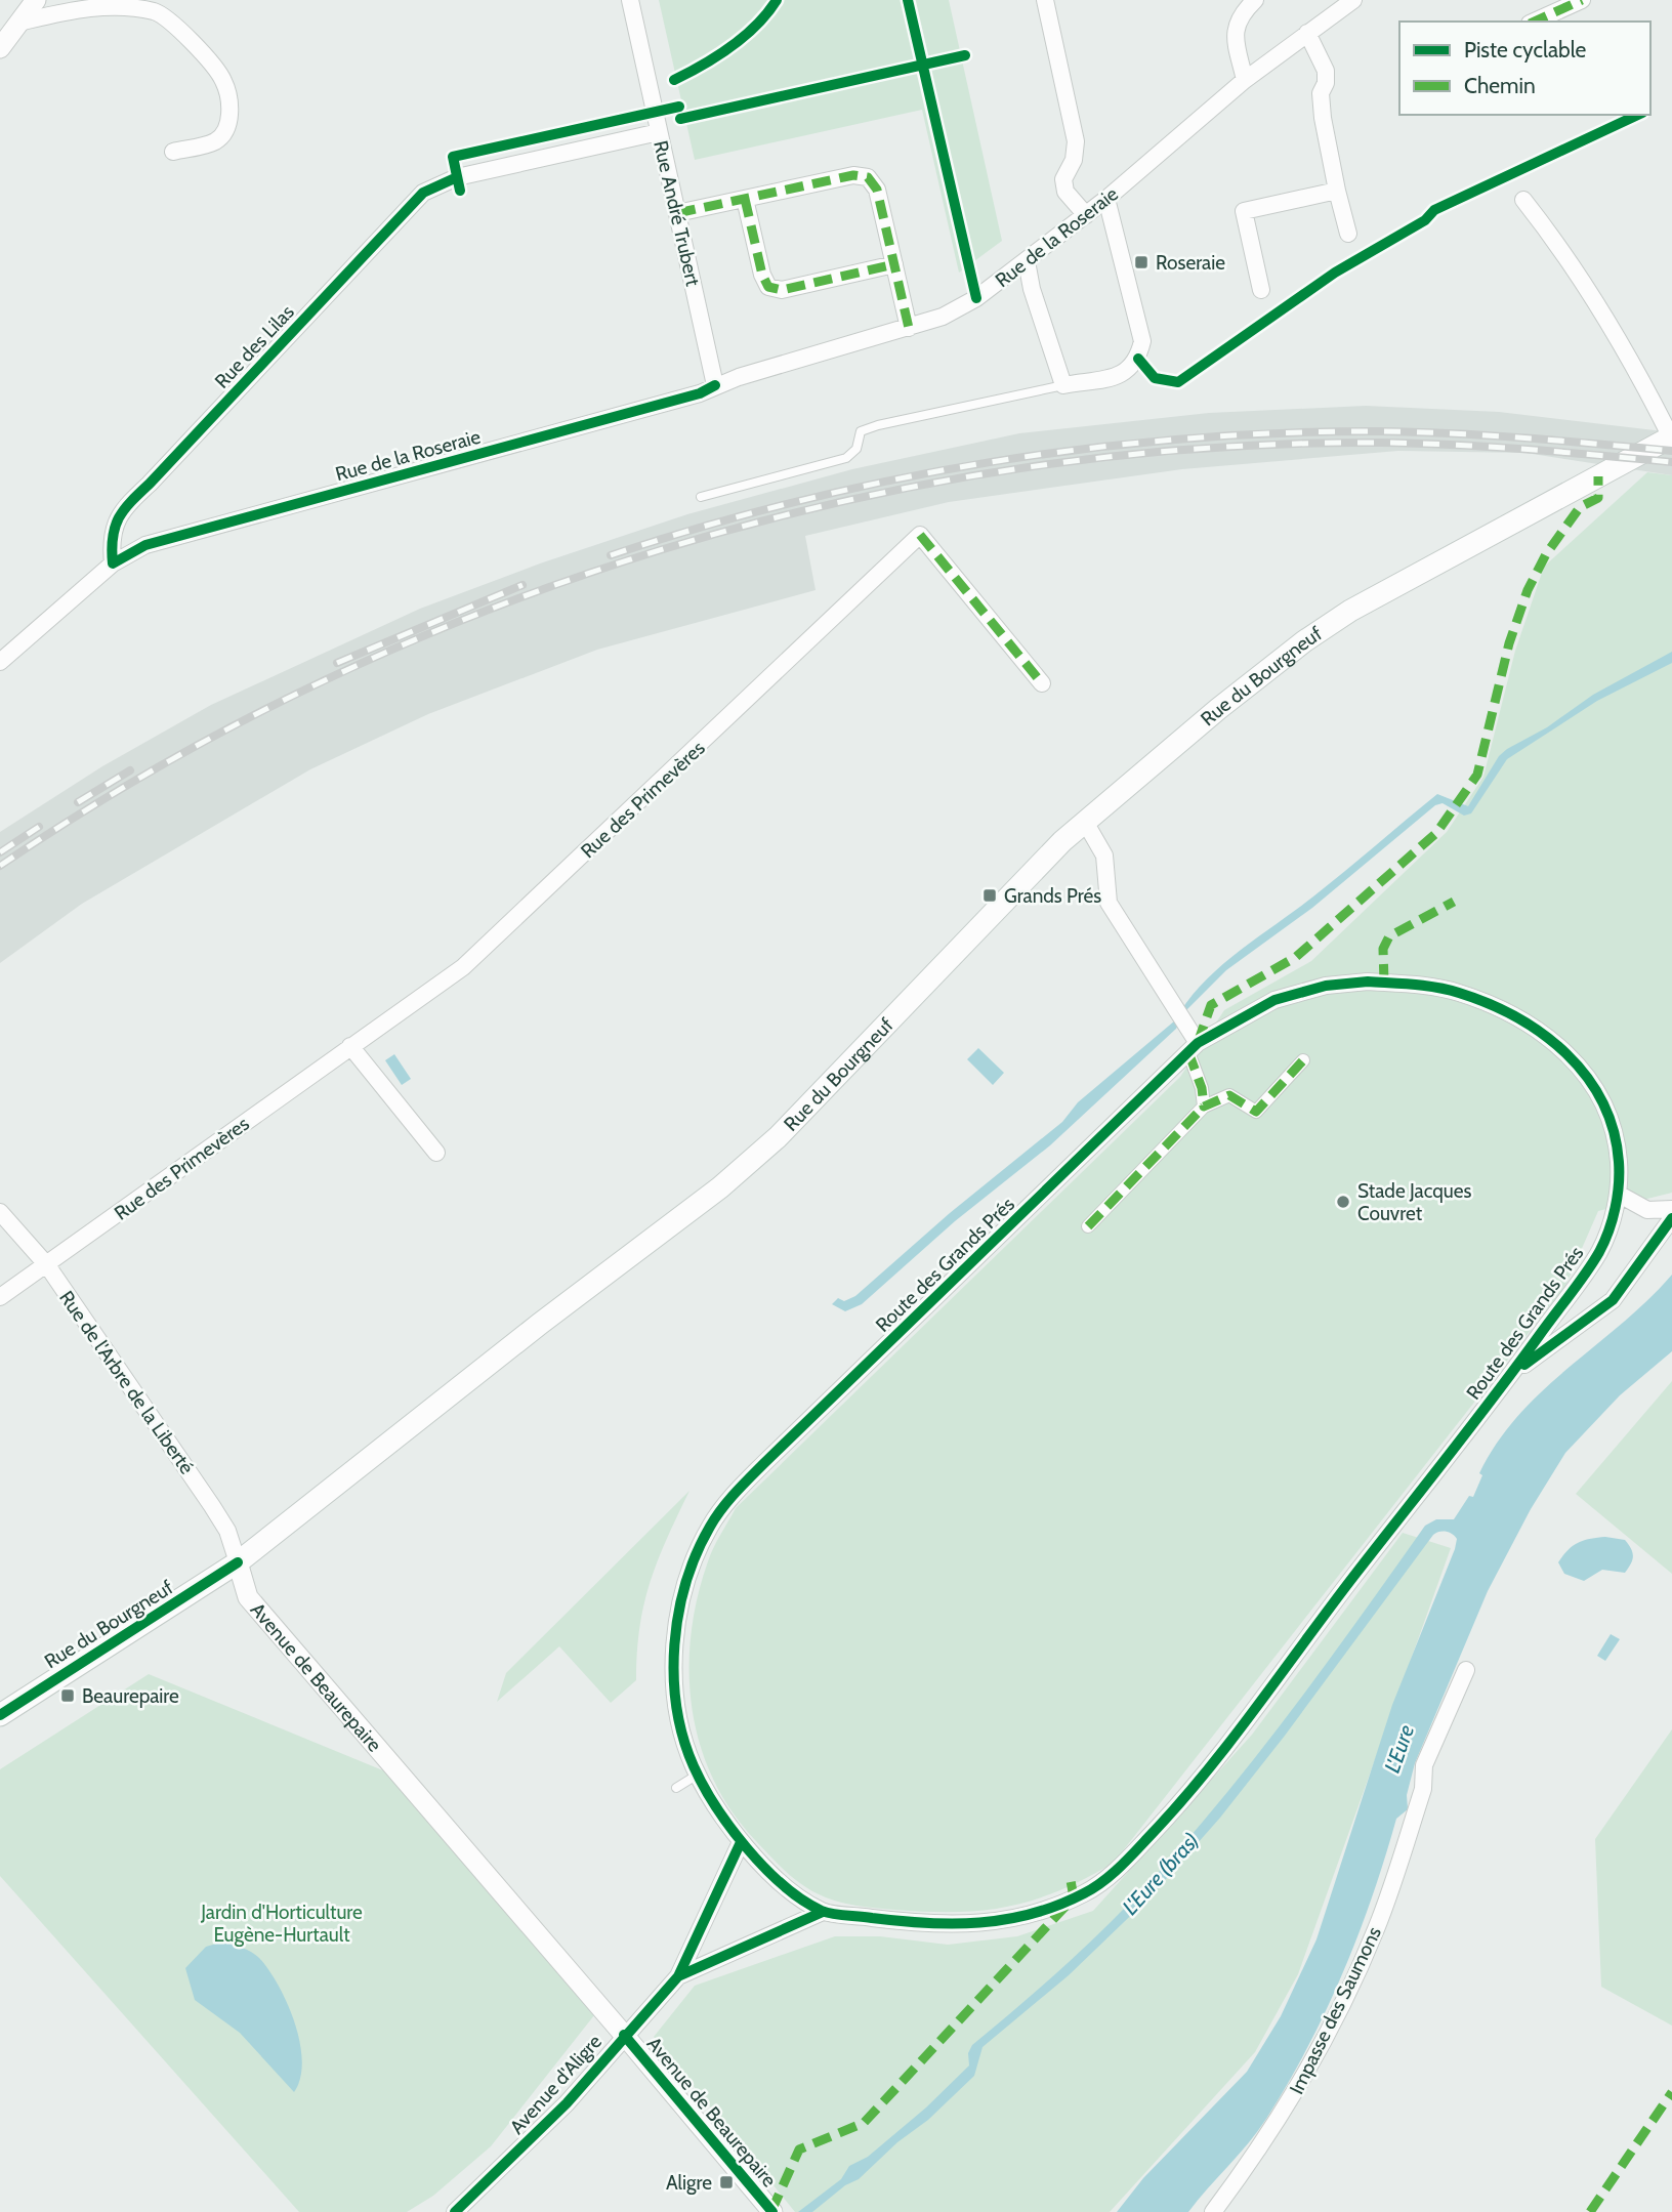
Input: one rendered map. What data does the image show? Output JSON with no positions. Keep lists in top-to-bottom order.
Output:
{
  "streets": {
    "main road": ["Rue du Bourgneuf"],
    "street": [
      "Rue André Trubert",
      "Rue de la Roseraie",
      "Rue des Lilas",
      "Rue des Primevères",
      "Route des Grands Prés",
      "Rue de l'Arbre de la Liberté",
      "Avenue de Beaurepaire",
      "Impasse des Saumons",
      "Avenue d'Aligre"
    ]
  },
  "crossings": [
    ["Rue André Trubert", "Rue de la Roseraie"],
    ["Rue André Trubert", "Rue des Lilas"],
    ["Rue de la Roseraie", "Rue des Lilas"],
    ["Rue du Bourgneuf", "Rue de l'Arbre de la Liberté"],
    ["Rue du Bourgneuf", "Avenue de Beaurepaire"],
    ["Rue des Primevères", "Rue de l'Arbre de la Liberté"],
    ["Route des Grands Prés", "Avenue d'Aligre"],
    ["Rue de l'Arbre de la Liberté", "Avenue de Beaurepaire"],
    ["Avenue de Beaurepaire", "Avenue d'Aligre"]
  ],
  "water": ["L'Eure", "L'Eure (bras)"],
  "parks": ["Jardin d'Horticulture Eugène-Hurtault"],
  "places": {
    "transit": [
      "Roseraie",
      "Grands Prés",
      "Beaurepaire",
      "Aligre"
    ],
    "other": ["Stade Jacques Couvret"]
  },
  "legend": ["Piste cyclable", "Chemin"]
}
